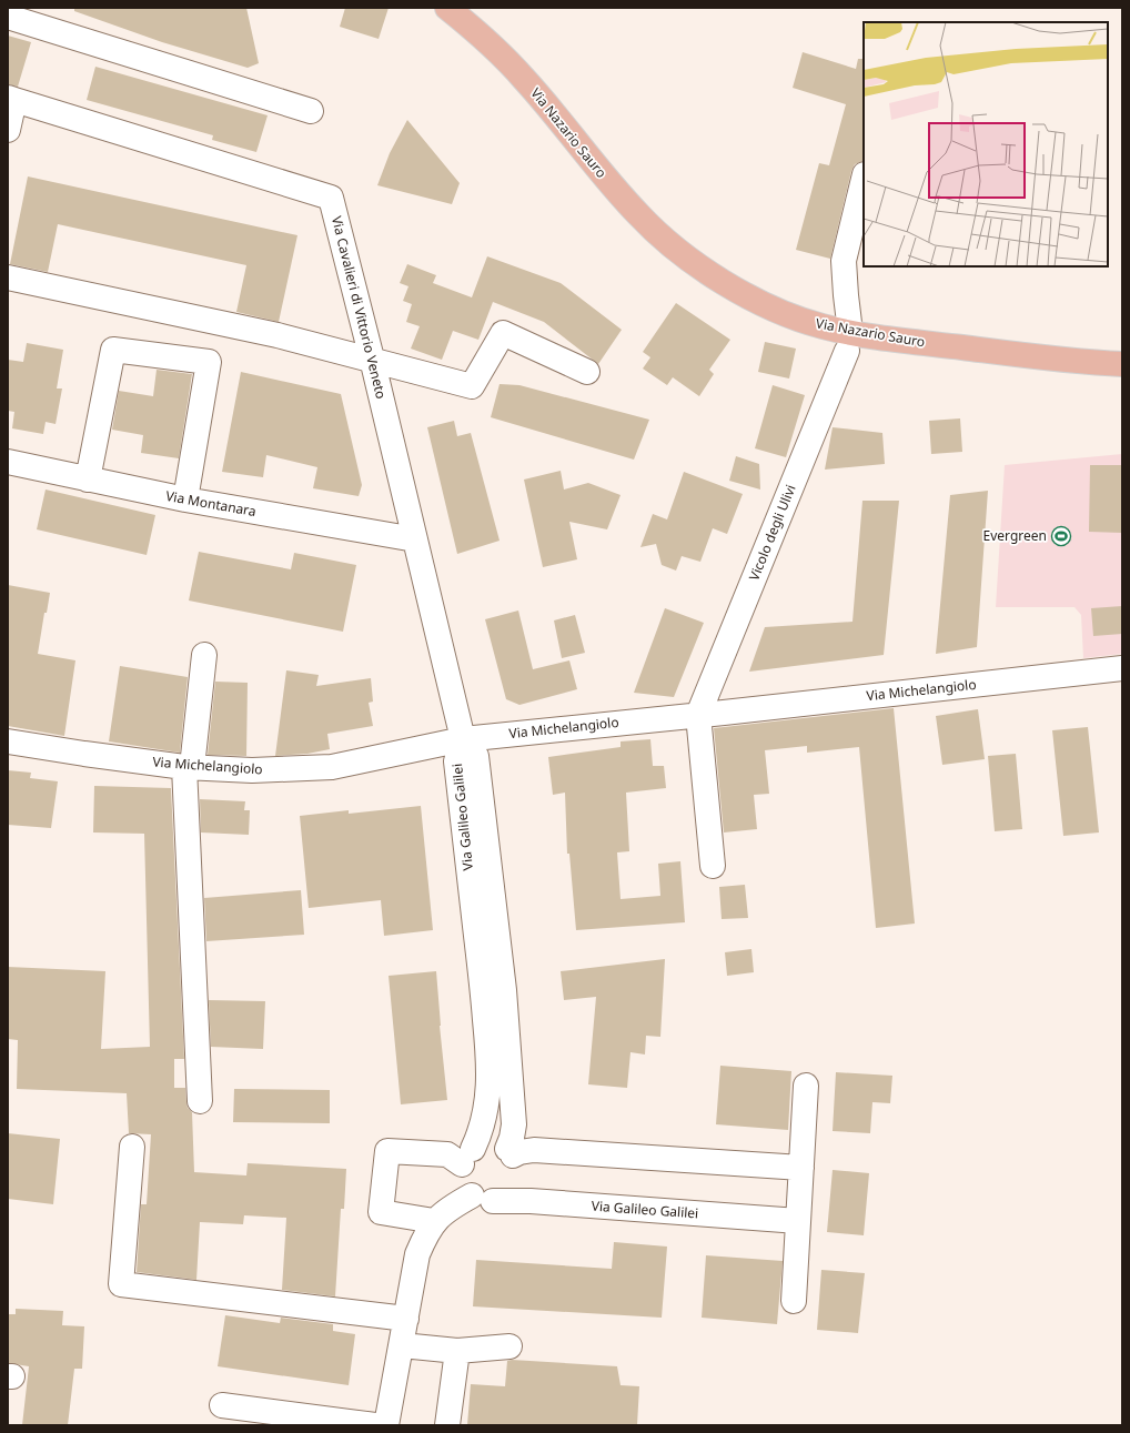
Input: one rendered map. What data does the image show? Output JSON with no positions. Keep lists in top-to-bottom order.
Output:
{
  "streets": {
    "main road": ["Via Nazario Sauro"],
    "street": [
      "Via Cavalieri di Vittorio Veneto",
      "Via Montanara",
      "Vicolo degli Ulivi",
      "Via Michelangiolo",
      "Via Galileo Galilei"
    ]
  },
  "crossings": [
    ["Via Nazario Sauro", "Vicolo degli Ulivi"],
    ["Via Cavalieri di Vittorio Veneto", "Via Montanara"],
    ["Via Cavalieri di Vittorio Veneto", "Via Michelangiolo"],
    ["Via Cavalieri di Vittorio Veneto", "Via Galileo Galilei"],
    ["Vicolo degli Ulivi", "Via Michelangiolo"],
    ["Via Michelangiolo", "Via Galileo Galilei"]
  ],
  "places": {
    "sports": ["Evergreen"]
  }
}
